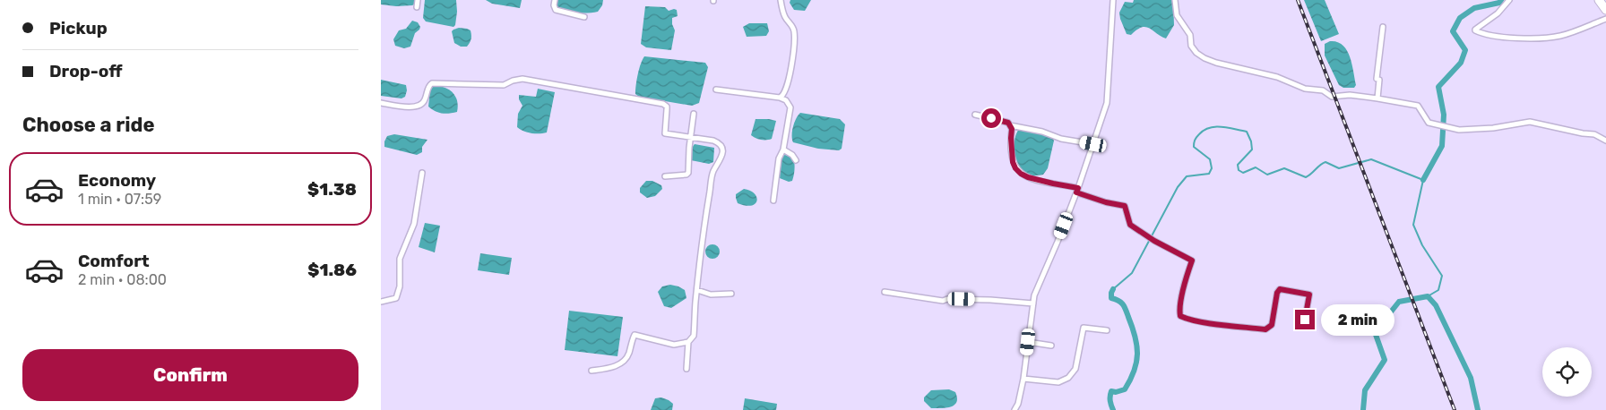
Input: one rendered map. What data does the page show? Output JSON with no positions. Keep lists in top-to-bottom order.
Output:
{
  "page": {
    "banner": ["Pickup", "Drop-off"],
    "heading": "Choose a ride",
    "list": [
      {
        "name": "Economy",
        "note": "1 min · 07:59",
        "value": "$1.38"
      },
      {
        "name": "Comfort",
        "note": "2 min · 08:00",
        "value": "$1.86"
      }
    ],
    "bubble": "2 min",
    "buttons": "Confirm"
  }
}
